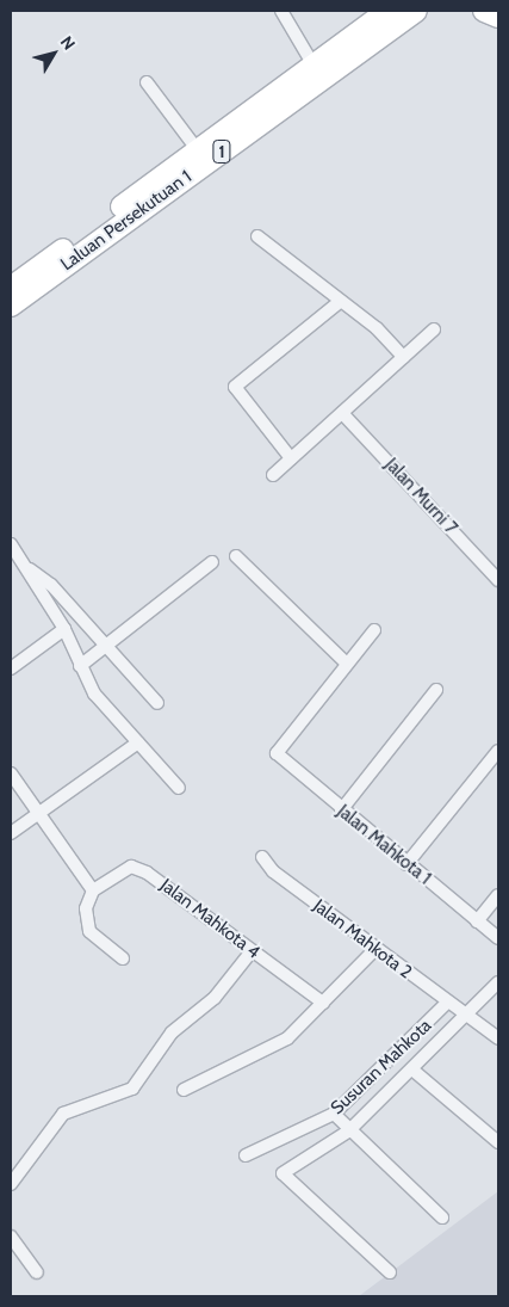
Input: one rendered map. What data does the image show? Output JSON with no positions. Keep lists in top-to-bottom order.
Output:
{
  "streets": {
    "highway": ["1", "Laluan Persekutuan 1"],
    "street": [
      "Jalan Murni 7",
      "Jalan Mahkota 1",
      "Jalan Mahkota 4",
      "Jalan Mahkota 2",
      "Susuran Mahkota"
    ]
  },
  "crossings": [
    ["Jalan Mahkota 2", "Susuran Mahkota"]
  ],
  "north": "top right"
}
